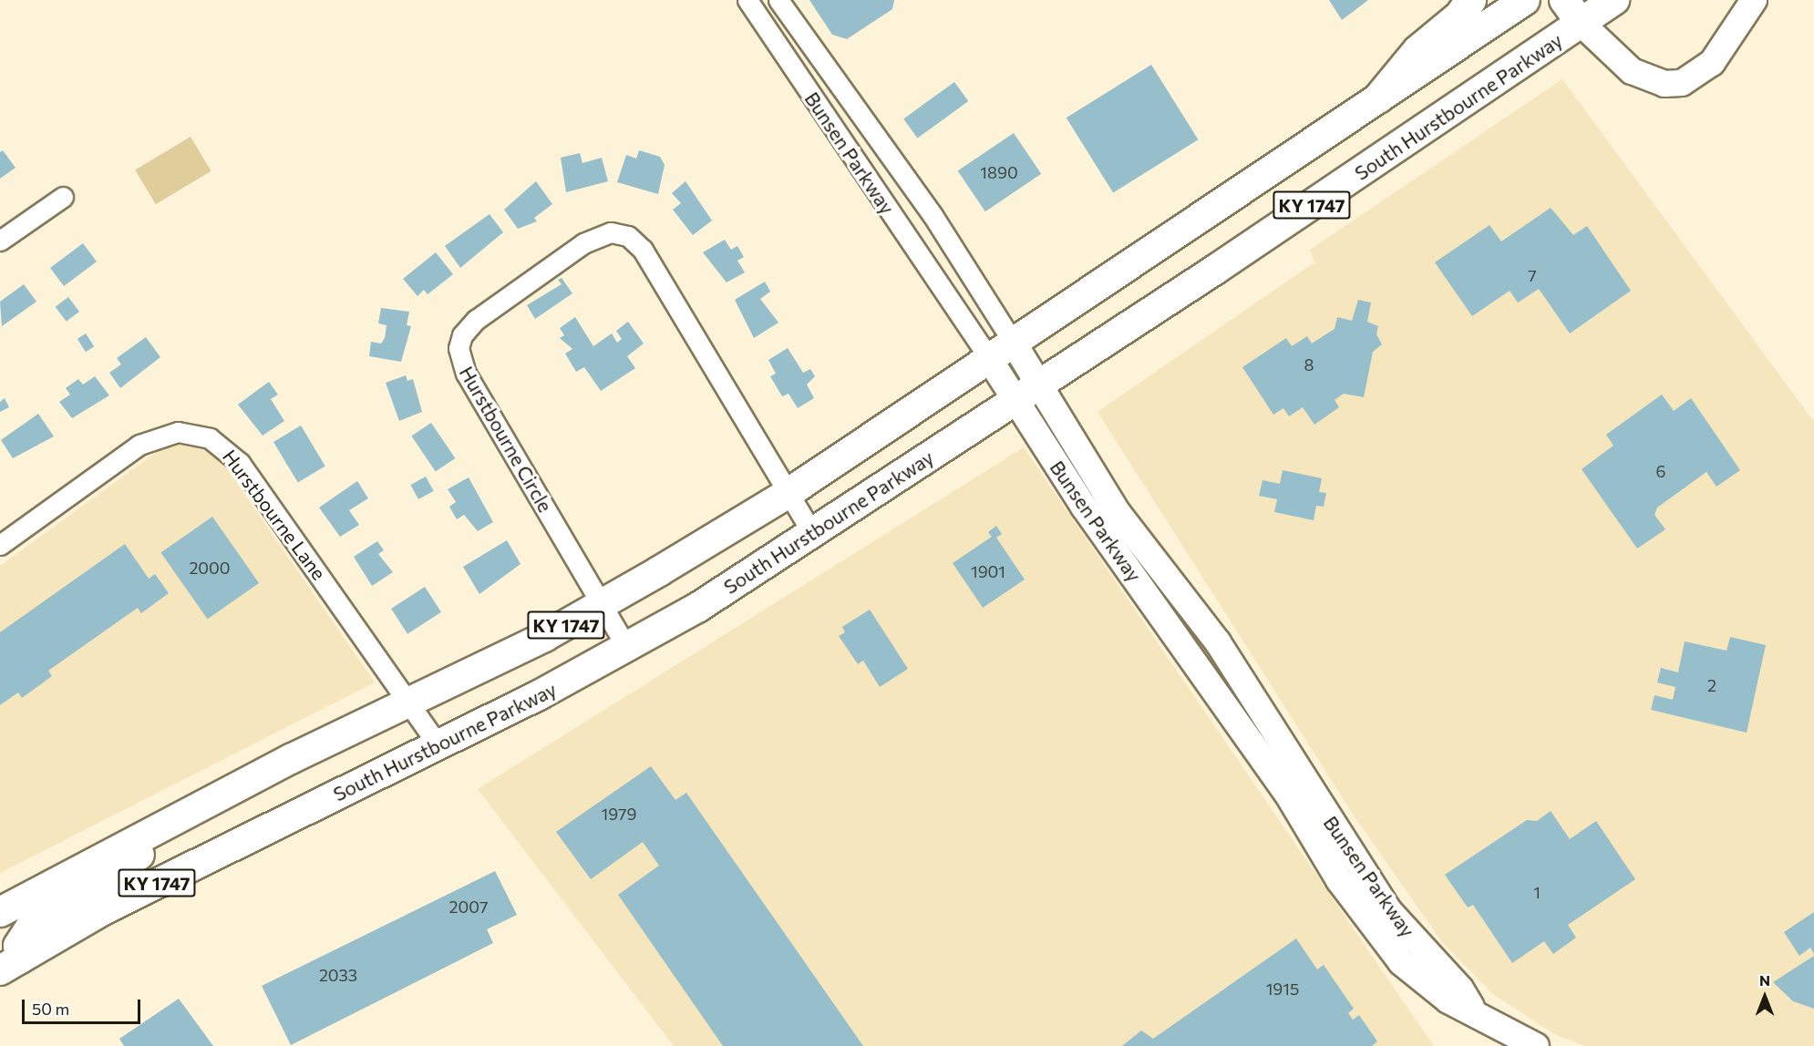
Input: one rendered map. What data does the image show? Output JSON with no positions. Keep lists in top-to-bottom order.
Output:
{
  "streets": {
    "main road": ["South Hurstbourne Parkway", "KY 1747"],
    "street": ["Bunsen Parkway", "Hurstbourne Circle", "Hurstbourne Lane"]
  },
  "crossings": [
    ["South Hurstbourne Parkway", "Bunsen Parkway"],
    ["South Hurstbourne Parkway", "Hurstbourne Circle"],
    ["South Hurstbourne Parkway", "Hurstbourne Lane"],
    ["Bunsen Parkway", "KY 1747"],
    ["KY 1747", "Hurstbourne Circle"],
    ["KY 1747", "Hurstbourne Lane"]
  ],
  "house_numbers": [
    "1890",
    "7",
    "8",
    "6",
    "2000",
    "1901",
    "2",
    "1979",
    "1",
    "2007",
    "2033",
    "1915"
  ],
  "scale_bar": "50 m",
  "north": "top"
}
